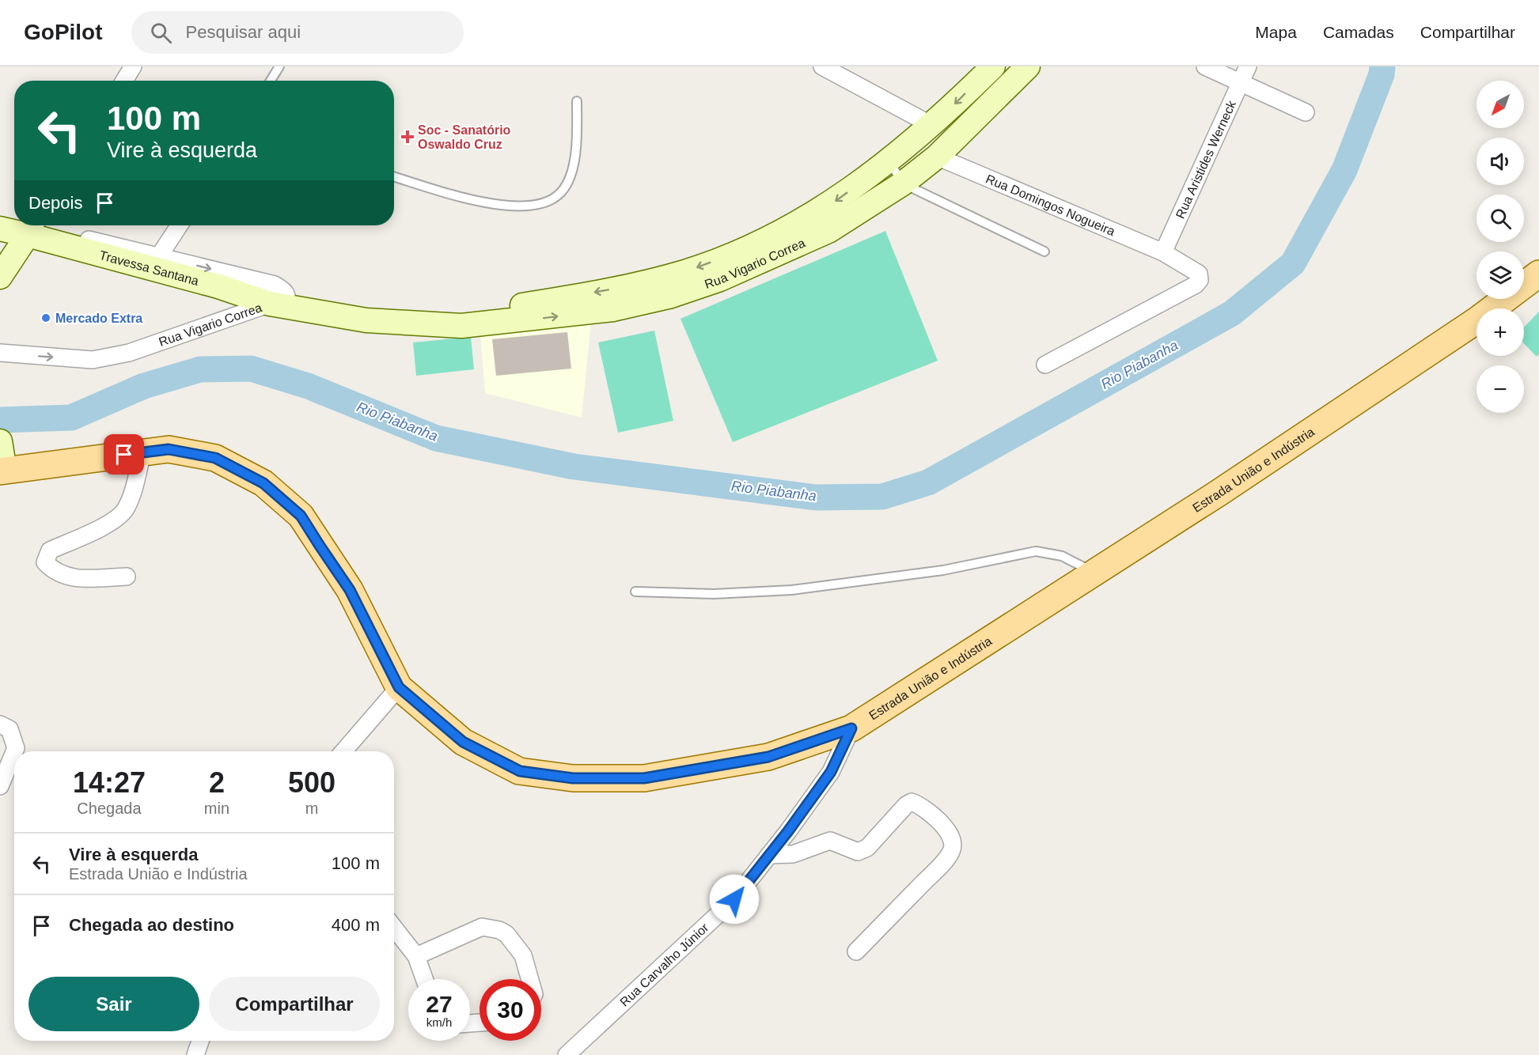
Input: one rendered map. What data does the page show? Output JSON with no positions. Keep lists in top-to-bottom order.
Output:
{
  "streets": {
    "main road": ["Estrada União e Indústria"],
    "street": [
      "Rua Aristides Werneck",
      "Rua Domingos Nogueira",
      "Rua Vigario Correa",
      "Travessa Santana",
      "Rua Carvalho Júnior"
    ]
  },
  "crossings": [
    ["Rua Aristides Werneck", "Rua Domingos Nogueira"],
    ["Rua Domingos Nogueira", "Rua Vigario Correa"],
    ["Rua Vigario Correa", "Travessa Santana"],
    ["Estrada União e Indústria", "Rua Carvalho Júnior"]
  ],
  "water": ["Rio Piabanha"],
  "places": {
    "health": ["Soc - Sanatório Oswaldo Cruz"],
    "other": ["Mercado Extra"]
  },
  "north": "bottom left",
  "page": {
    "header": "GoPilot",
    "search": "Pesquisar aqui",
    "nav": ["Mapa", "Camadas", "Compartilhar"],
    "map_buttons": ["+", "−"],
    "turn": ["100 m", "Vire à esquerda"],
    "then": "Depois",
    "eta": [
      "14:27",
      "Chegada",
      "2",
      "min",
      "500",
      "m"
    ],
    "list": [
      {
        "name": "Vire à esquerda",
        "note": "Estrada União e Indústria",
        "value": "100 m"
      },
      {
        "name": "Chegada ao destino",
        "value": "400 m"
      }
    ],
    "buttons": ["Sair", "Compartilhar"],
    "speed": "27 km/h",
    "limit": "30"
  }
}
